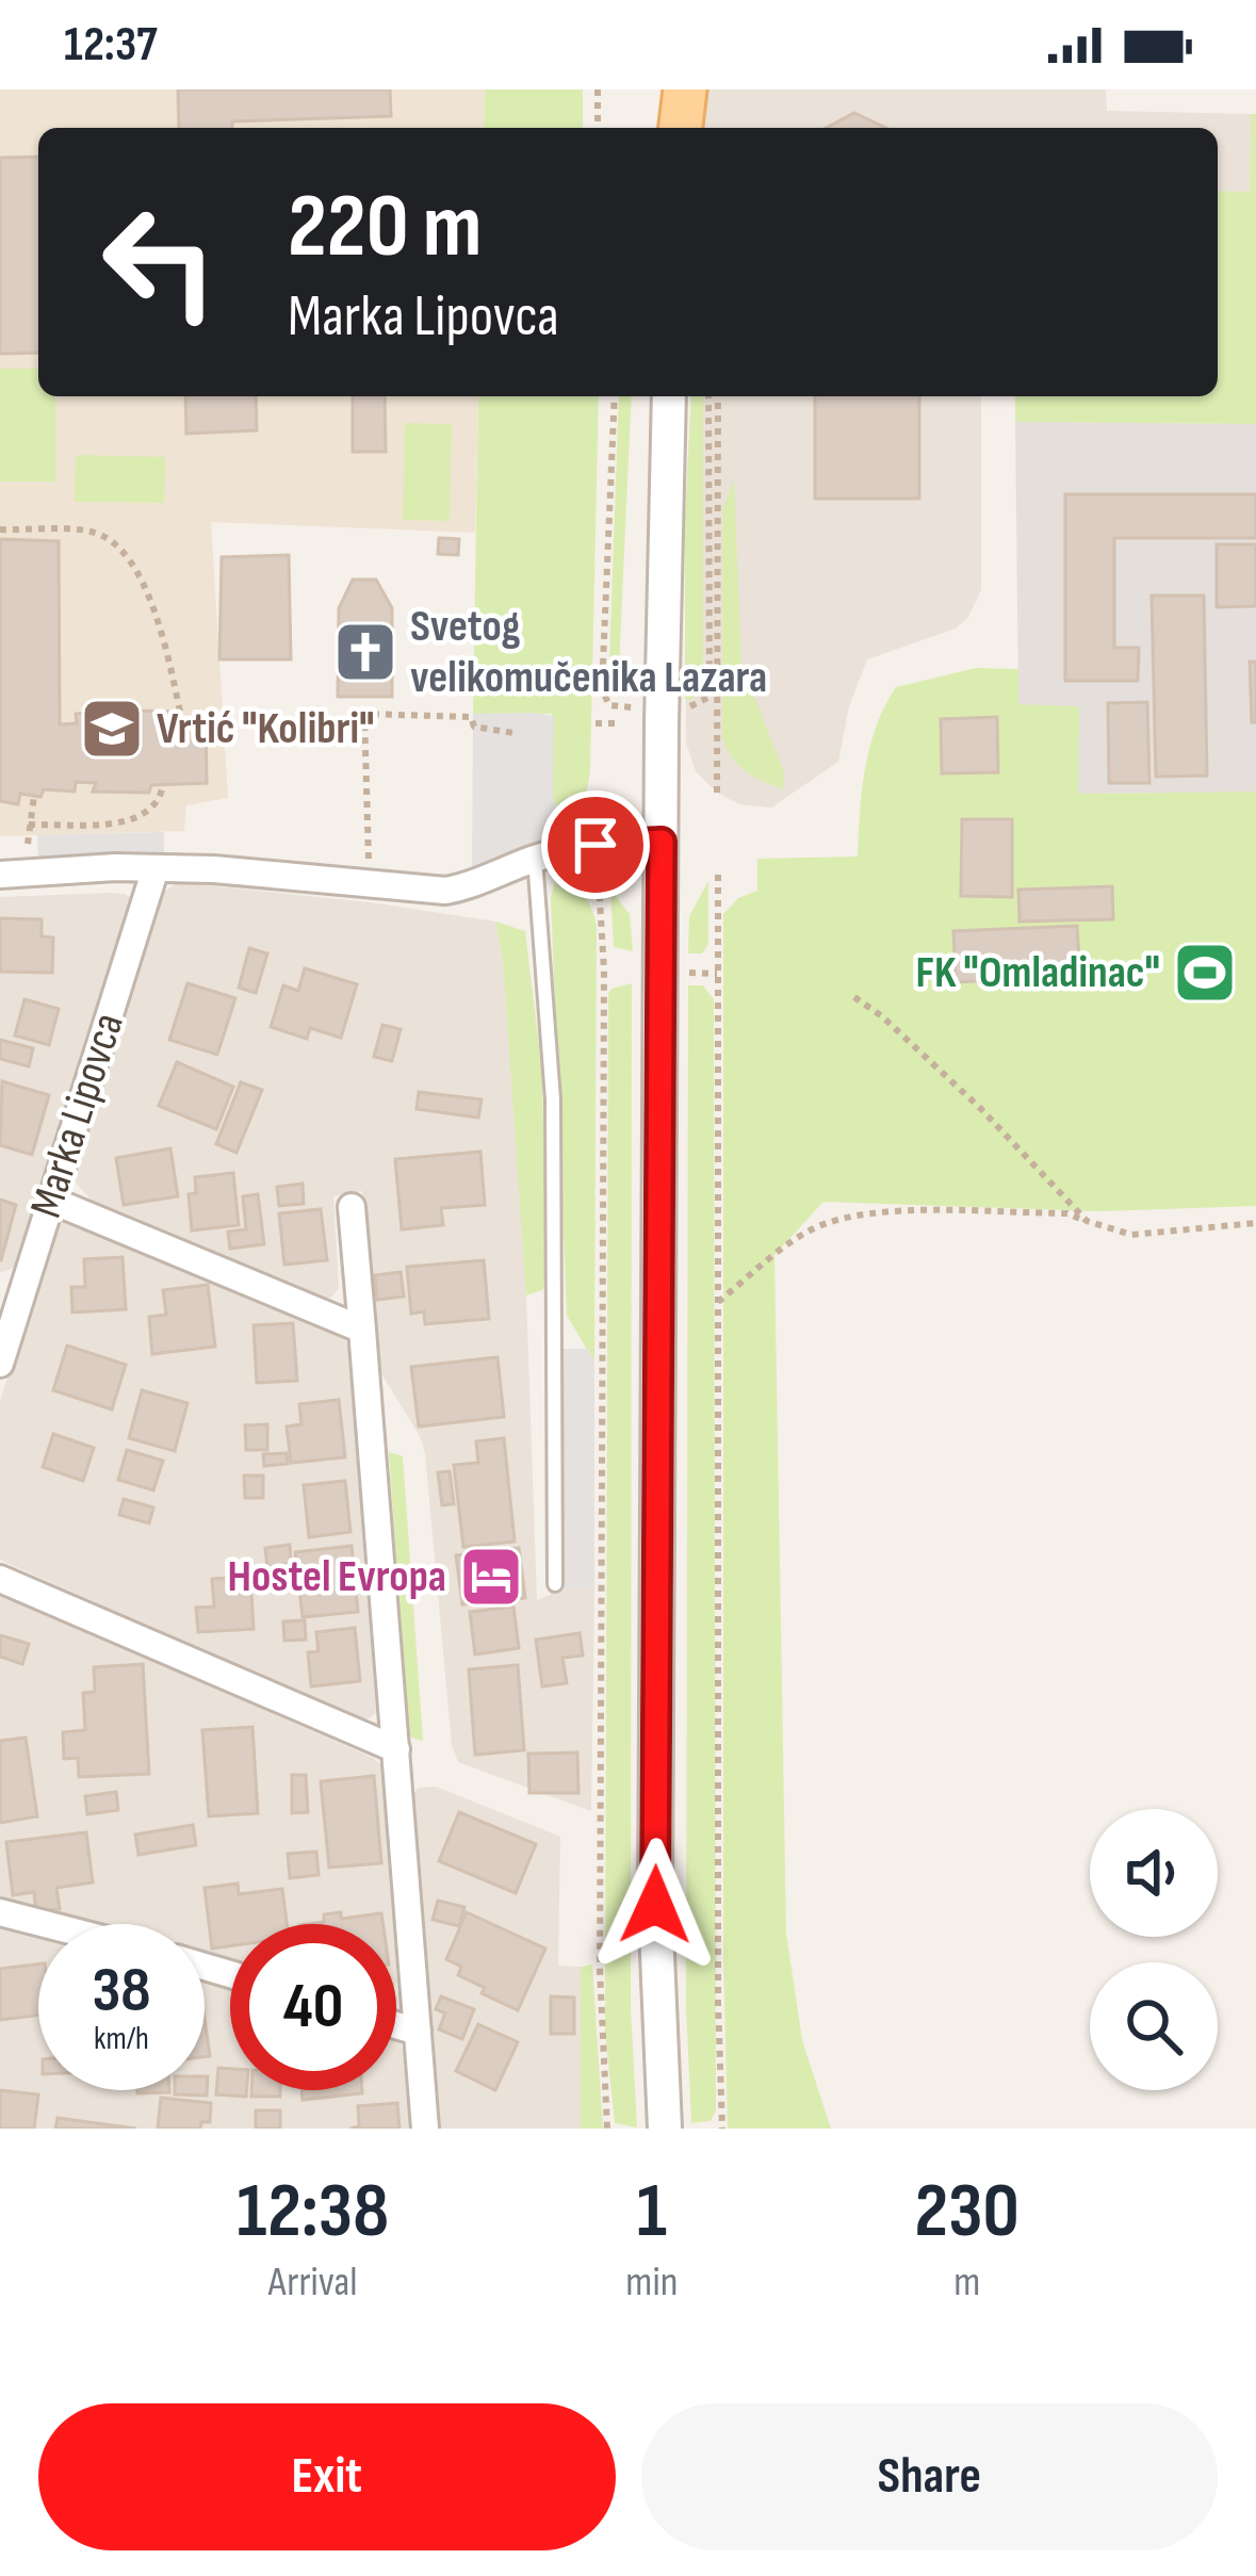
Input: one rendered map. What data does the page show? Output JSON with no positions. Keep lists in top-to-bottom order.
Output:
{
  "streets": {
    "street": ["Marka Lipovca"]
  },
  "places": {
    "church": ["Svetog velikomučenika Lazara"],
    "school or university": ["Vrtić \"Kolibri\""],
    "sports": ["FK \"Omladinac\""],
    "hotel": ["Hostel Evropa"]
  },
  "page": {
    "status": "12:37",
    "turn": ["220 m", "Marka Lipovca"],
    "speed": "38 km/h",
    "limit": "40",
    "eta": [
      "12:38",
      "Arrival",
      "1",
      "min",
      "230",
      "m"
    ],
    "buttons": ["Exit", "Share"]
  }
}
